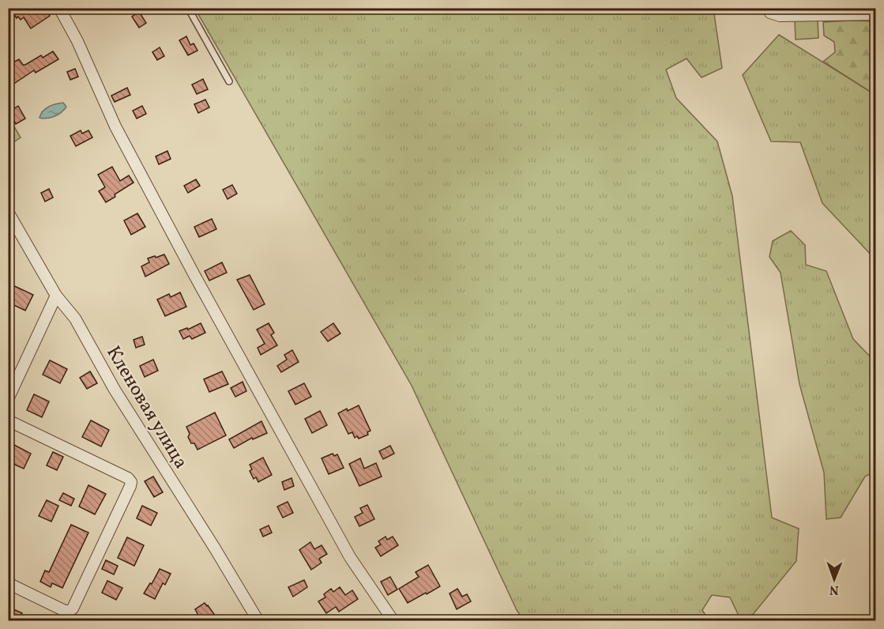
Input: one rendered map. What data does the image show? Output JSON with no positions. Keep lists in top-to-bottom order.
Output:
{
  "streets": {
    "street": ["Кленовая улица"]
  },
  "north": "bottom"
}
